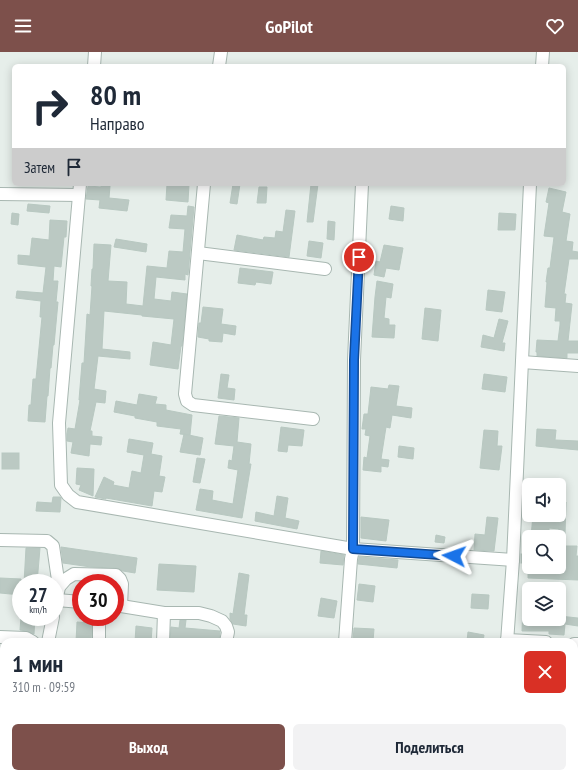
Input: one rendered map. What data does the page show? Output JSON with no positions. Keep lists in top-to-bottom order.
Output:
{
  "page": {
    "header": "GoPilot",
    "turn": ["80 m", "Направо"],
    "then": "Затем",
    "speed": "27 km/h",
    "limit": "30",
    "heading": ["1 мин", "310 m · 09:59"],
    "buttons": ["Выход", "Поделиться"]
  }
}
